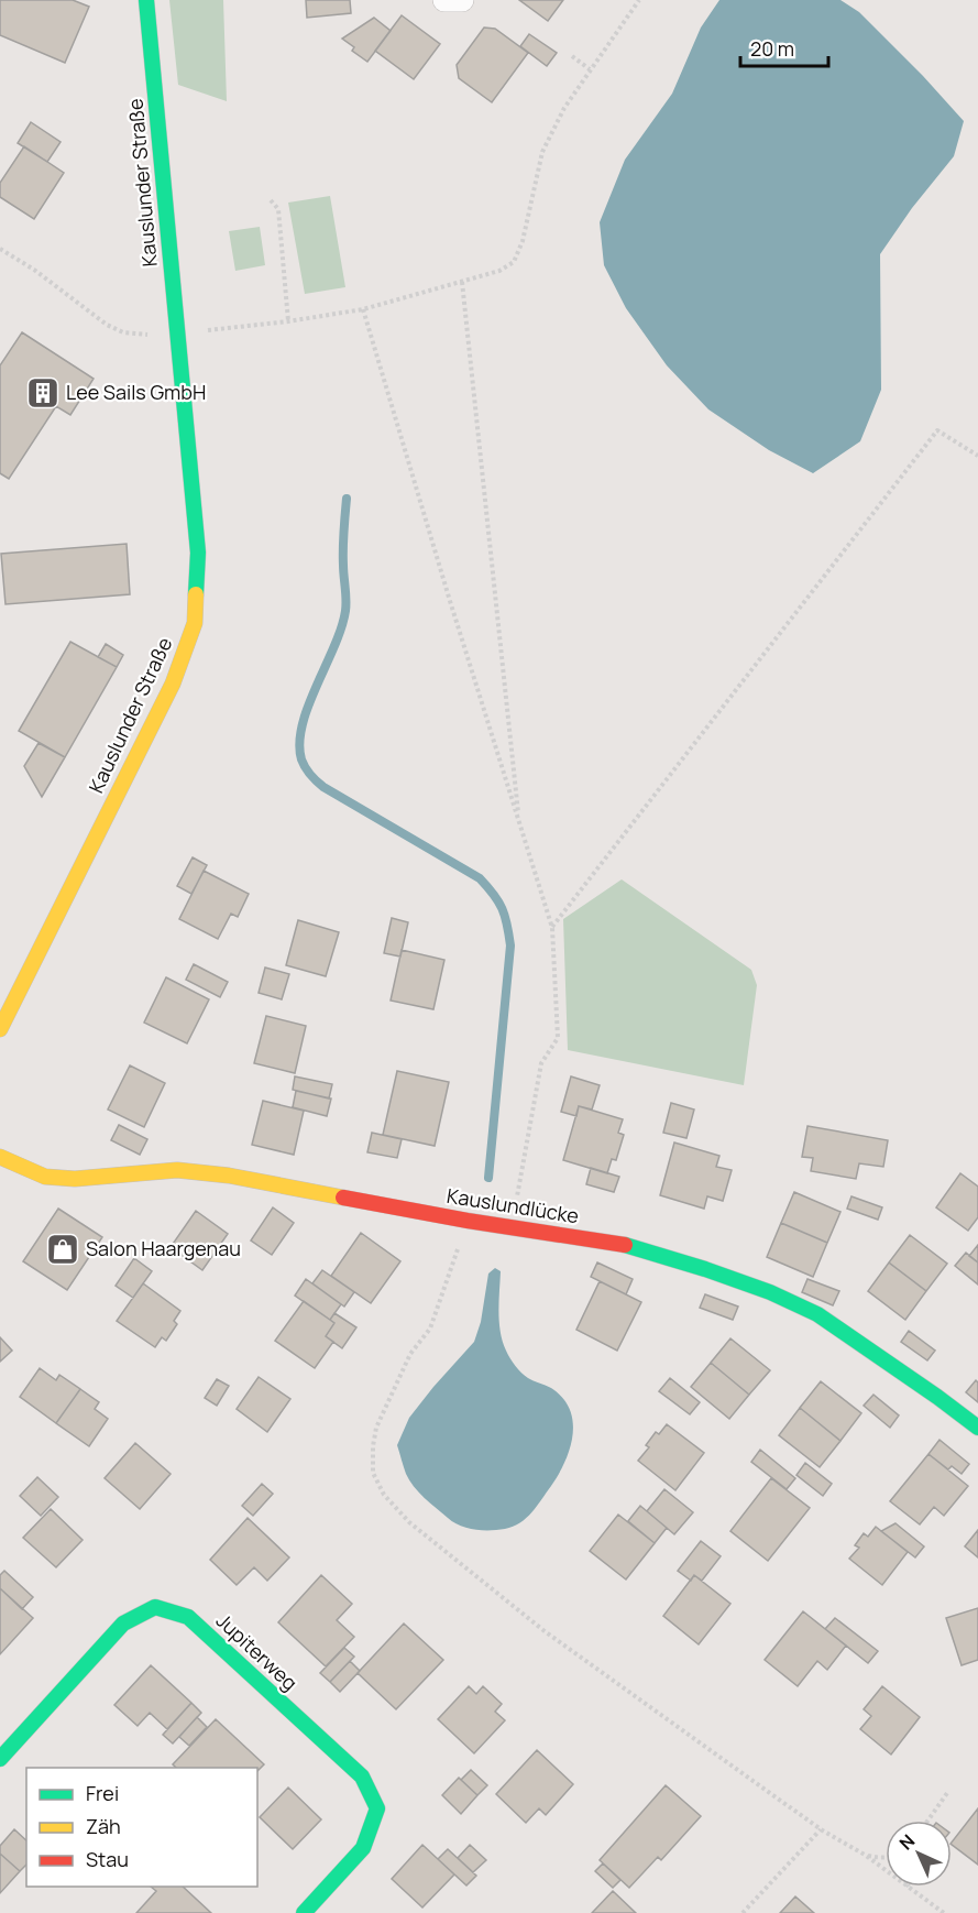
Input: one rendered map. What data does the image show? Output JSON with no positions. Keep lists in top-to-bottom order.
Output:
{
  "streets": {
    "street": ["Kauslunder Straße", "Kauslundlücke", "Jupiterweg"]
  },
  "places": {
    "building": ["Lee Sails GmbH"],
    "shop": ["Salon Haargenau"]
  },
  "legend": ["Frei", "Zäh", "Stau"],
  "scale_bar": "20 m",
  "north": "top left"
}
